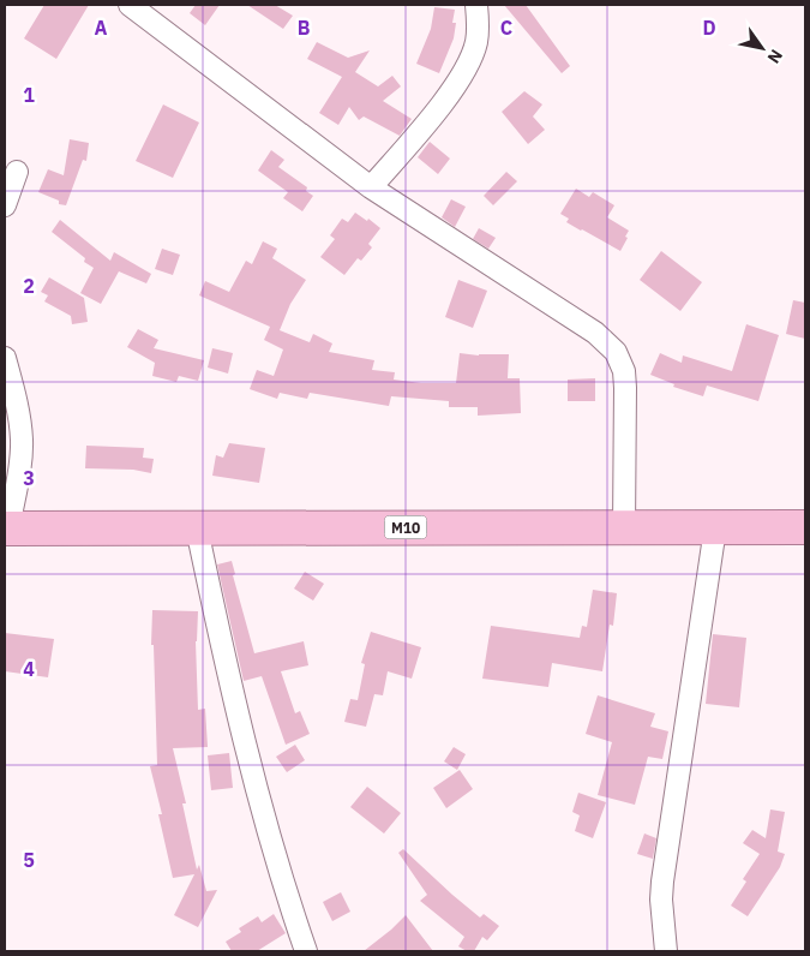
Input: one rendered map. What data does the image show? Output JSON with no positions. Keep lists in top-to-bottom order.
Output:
{
  "streets": {
    "highway": ["M10"]
  },
  "north": "bottom right",
  "grid": {
    "columns": [
      "A",
      "B",
      "C",
      "D"
    ],
    "rows": [
      "1",
      "2",
      "3",
      "4",
      "5"
    ]
  }
}
